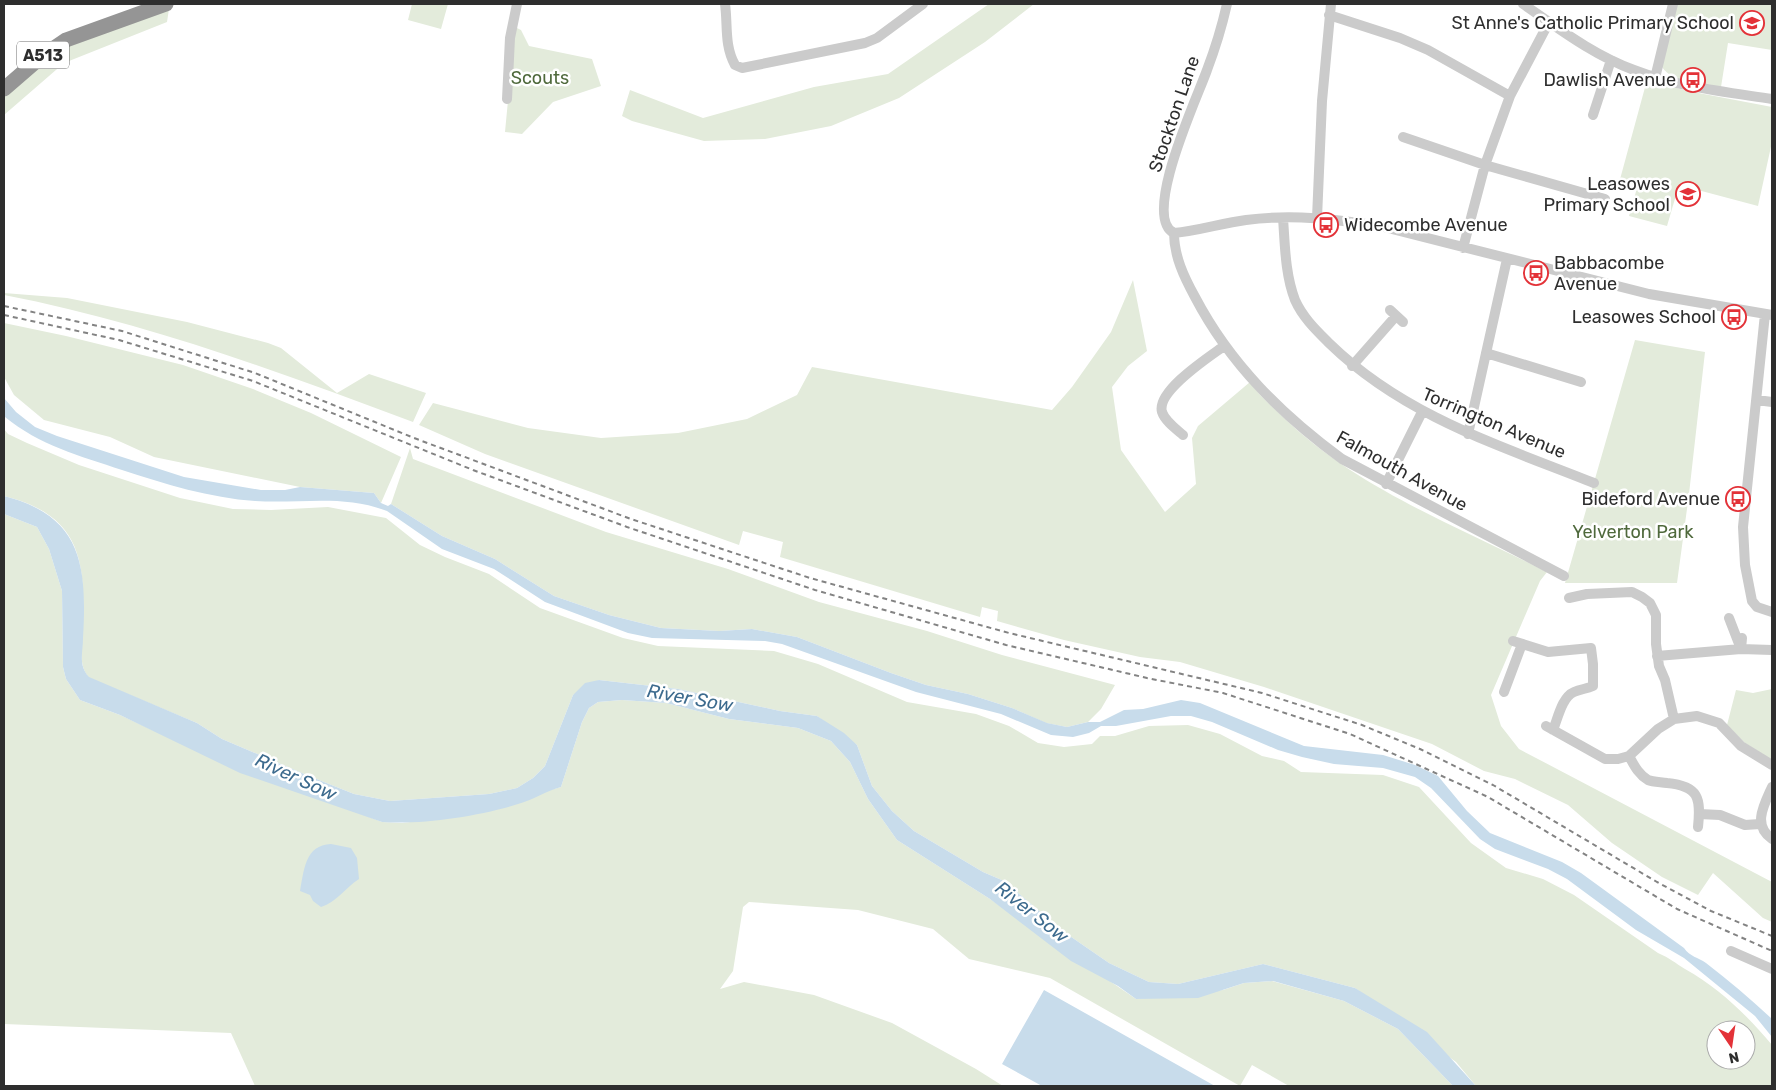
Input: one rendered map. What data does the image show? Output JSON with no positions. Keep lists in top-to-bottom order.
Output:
{
  "streets": {
    "highway": ["A513"],
    "street": ["Stockton Lane", "Torrington Avenue", "Falmouth Avenue"]
  },
  "crossings": [
    ["Stockton Lane", "Falmouth Avenue"]
  ],
  "water": ["River Sow"],
  "parks": ["Scouts", "Yelverton Park"],
  "places": {
    "school or university": ["St Anne's Catholic Primary School", "Leasowes Primary School"],
    "bus stop": [
      "Dawlish Avenue",
      "Widecombe Avenue",
      "Babbacombe Avenue",
      "Leasowes School",
      "Bideford Avenue"
    ]
  },
  "north": "bottom"
}
